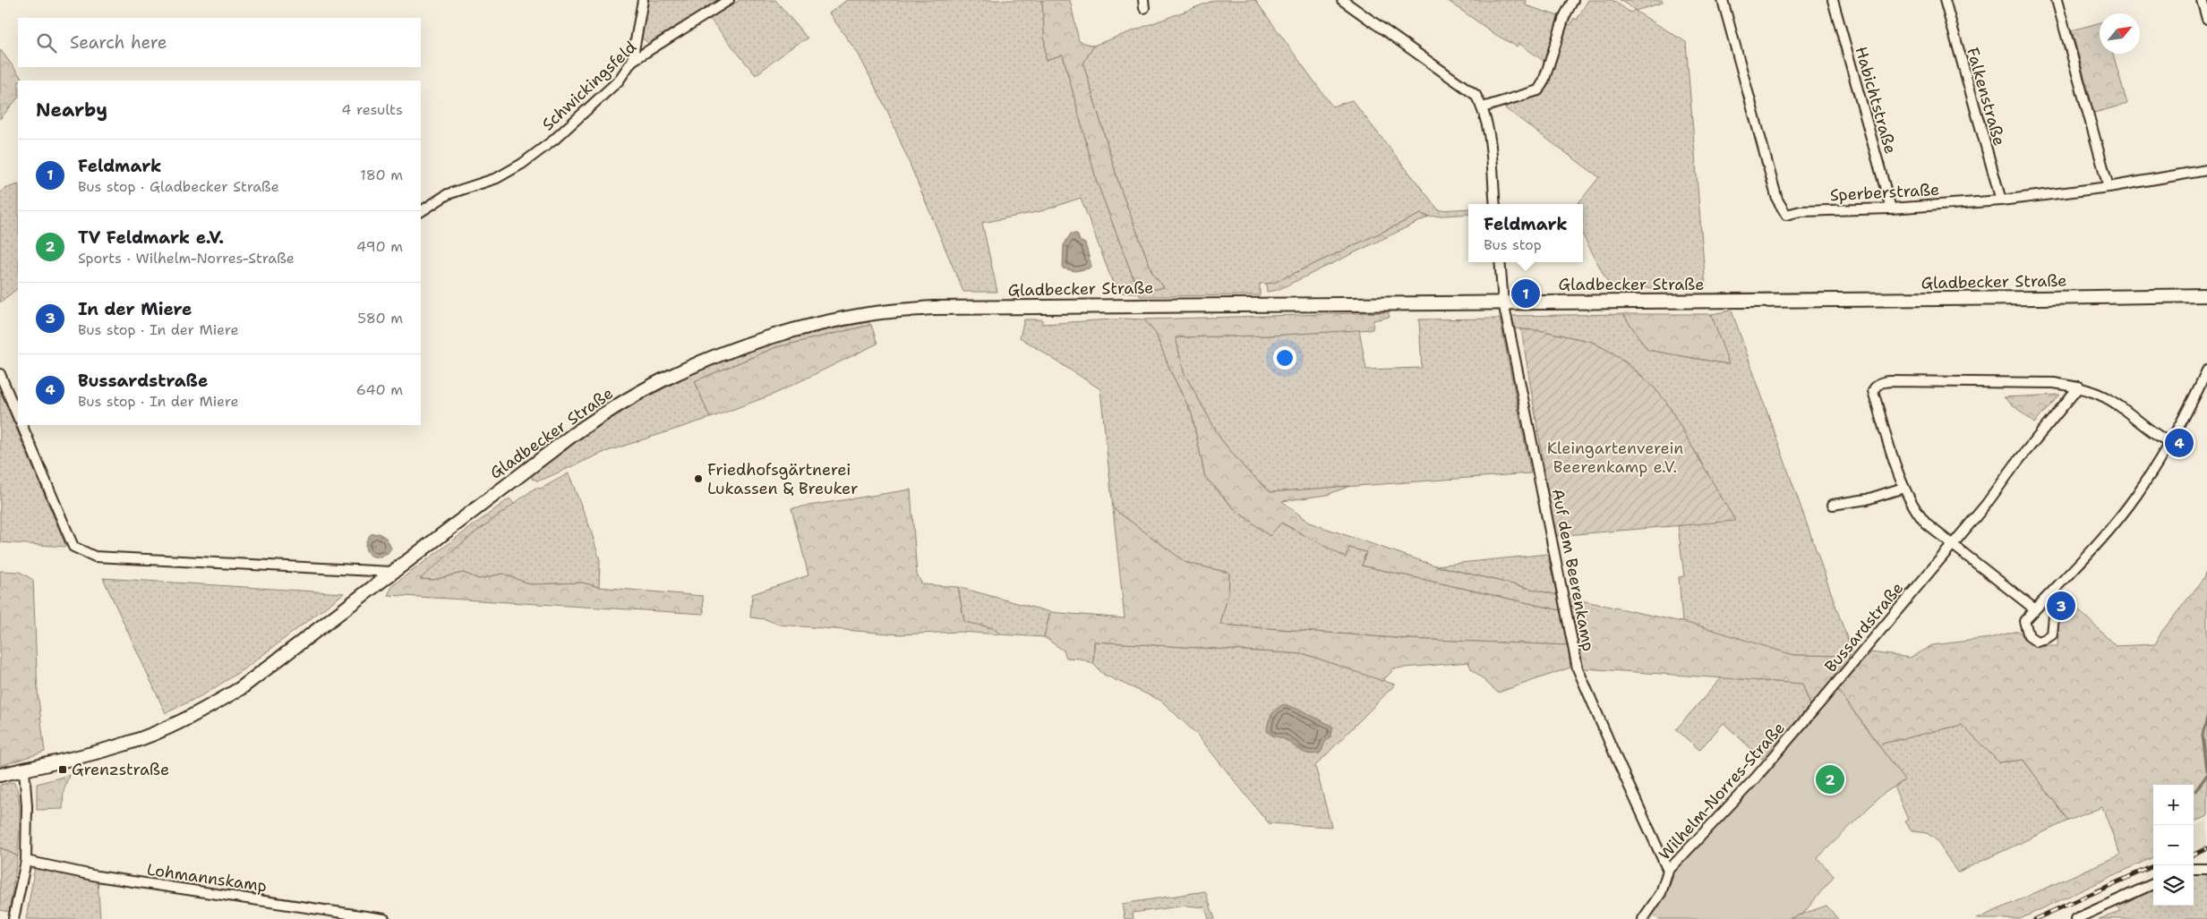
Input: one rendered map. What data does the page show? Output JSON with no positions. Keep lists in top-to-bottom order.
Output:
{
  "streets": {
    "main road": ["Gladbecker Straße"],
    "street": [
      "Schwickingsfeld",
      "Falkenstraße",
      "Habichtstraße",
      "Sperberstraße",
      "Auf dem Beerenkamp",
      "Bussardstraße",
      "Wilhelm-Norres-Straße",
      "Lohmannskamp"
    ]
  },
  "crossings": [
    ["Falkenstraße", "Sperberstraße"],
    ["Habichtstraße", "Sperberstraße"],
    ["Gladbecker Straße", "Auf dem Beerenkamp"],
    ["Auf dem Beerenkamp", "Wilhelm-Norres-Straße"],
    ["Bussardstraße", "Wilhelm-Norres-Straße"]
  ],
  "parks": ["Kleingartenverein Beerenkamp e.V."],
  "places": {
    "other": ["Friedhofsgärtnerei Lukassen & Breuker"],
    "transit": ["Grenzstraße"]
  },
  "north": "top right",
  "page": {
    "search": "Search here",
    "heading": ["Nearby", "4 results"],
    "list": [
      {
        "mark": "1",
        "name": "Feldmark",
        "note": "Bus stop · Gladbecker Straße",
        "value": "180 m"
      },
      {
        "mark": "2",
        "name": "TV Feldmark e.V.",
        "note": "Sports · Wilhelm-Norres-Straße",
        "value": "490 m"
      },
      {
        "mark": "3",
        "name": "In der Miere",
        "note": "Bus stop · In der Miere",
        "value": "580 m"
      },
      {
        "mark": "4",
        "name": "Bussardstraße",
        "note": "Bus stop · In der Miere",
        "value": "640 m"
      }
    ],
    "popup": ["Feldmark", "Bus stop"],
    "pins": [
      "1",
      "4",
      "3",
      "2"
    ],
    "map_buttons": ["+", "−"]
  }
}
